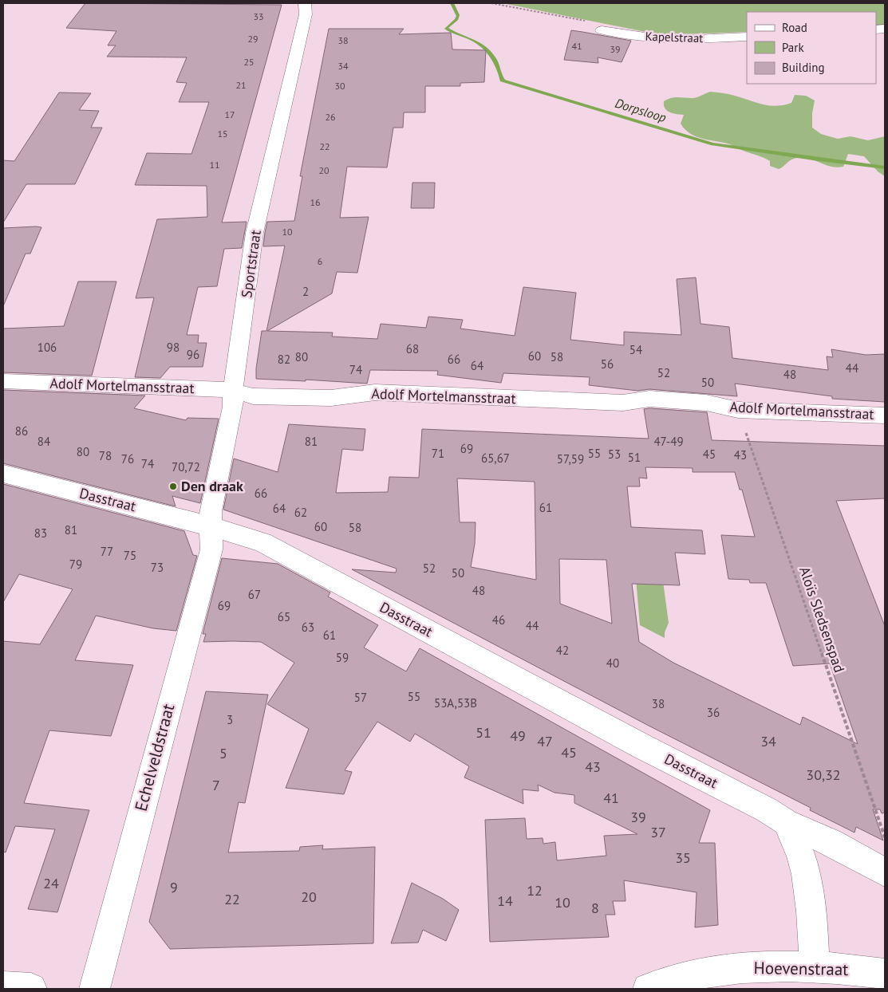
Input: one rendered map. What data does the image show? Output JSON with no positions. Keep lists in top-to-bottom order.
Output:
{
  "streets": {
    "street": [
      "Kapelstraat",
      "Sportstraat",
      "Adolf Mortelmansstraat",
      "Dasstraat",
      "Echelveldstraat",
      "Hoevenstraat"
    ],
    "path": ["Aloïs Sledsenspad"]
  },
  "crossings": [
    ["Sportstraat", "Adolf Mortelmansstraat"],
    ["Sportstraat", "Dasstraat"],
    ["Sportstraat", "Echelveldstraat"],
    ["Adolf Mortelmansstraat", "Aloïs Sledsenspad"],
    ["Dasstraat", "Echelveldstraat"],
    ["Dasstraat", "Hoevenstraat"]
  ],
  "water": ["Dorpsloop"],
  "places": ["Den draak"],
  "house_numbers": [
    "33",
    "29",
    "38",
    "41",
    "39",
    "25",
    "34",
    "21",
    "30",
    "17",
    "26",
    "15",
    "22",
    "11",
    "20",
    "16",
    "10",
    "6",
    "2",
    "106",
    "98",
    "68",
    "54",
    "96",
    "60",
    "80",
    "58",
    "82",
    "66",
    "56",
    "64",
    "44",
    "74",
    "52",
    "48",
    "50",
    "86",
    "84",
    "81",
    "47-49",
    "69",
    "80",
    "71",
    "55",
    "53",
    "45",
    "43",
    "78",
    "51",
    "65,67",
    "76",
    "57,59",
    "74",
    "70,72",
    "66",
    "61",
    "64",
    "62",
    "60",
    "58",
    "81",
    "83",
    "77",
    "75",
    "79",
    "73",
    "52",
    "50",
    "48",
    "67",
    "69",
    "65",
    "46",
    "44",
    "63",
    "61",
    "42",
    "59",
    "40",
    "55",
    "57",
    "53A,53B",
    "38",
    "36",
    "3",
    "51",
    "49",
    "47",
    "34",
    "45",
    "5",
    "43",
    "30,32",
    "7",
    "41",
    "39",
    "37",
    "35",
    "24",
    "9",
    "12",
    "20",
    "22",
    "14",
    "10",
    "8"
  ],
  "legend": ["Road", "Park", "Building"]
}
